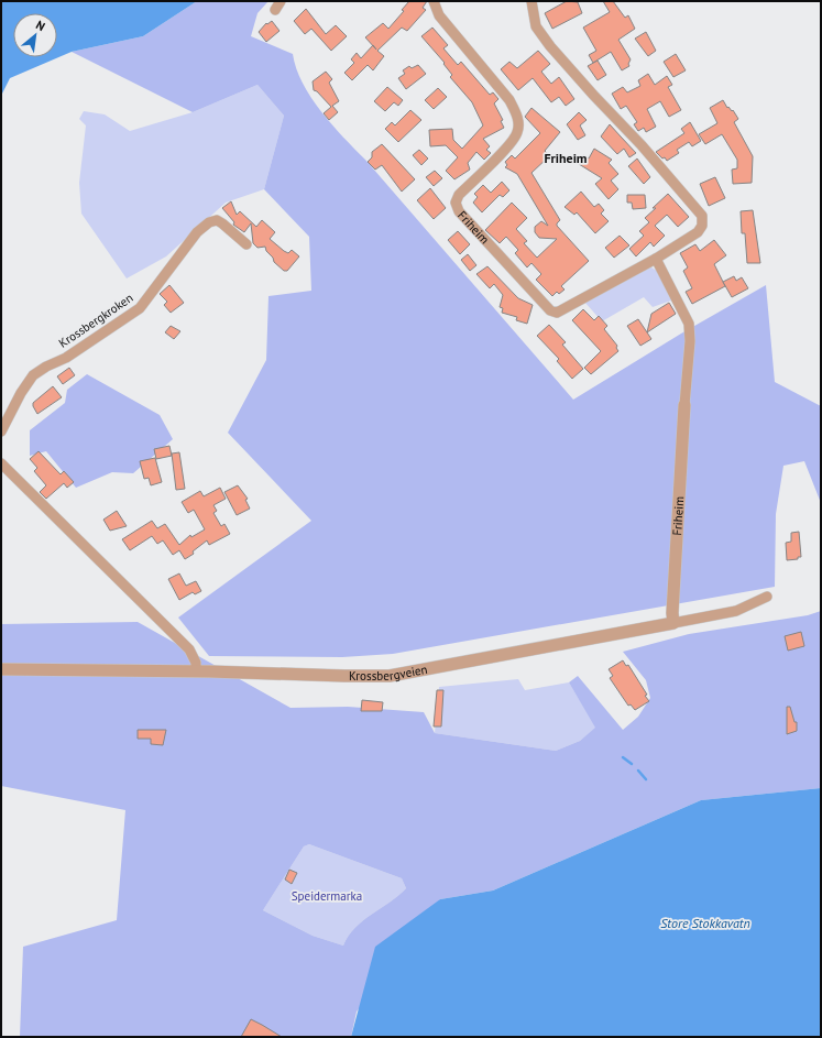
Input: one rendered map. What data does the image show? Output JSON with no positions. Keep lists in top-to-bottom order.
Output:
{
  "streets": {
    "street": ["Friheim", "Krossbergkroken", "Krossbergveien"]
  },
  "crossings": [
    ["Friheim", "Krossbergveien"]
  ],
  "districts": ["Friheim"],
  "water": ["Store Stokkavatn"],
  "parks": ["Speidermarka"],
  "north": "top right"
}
